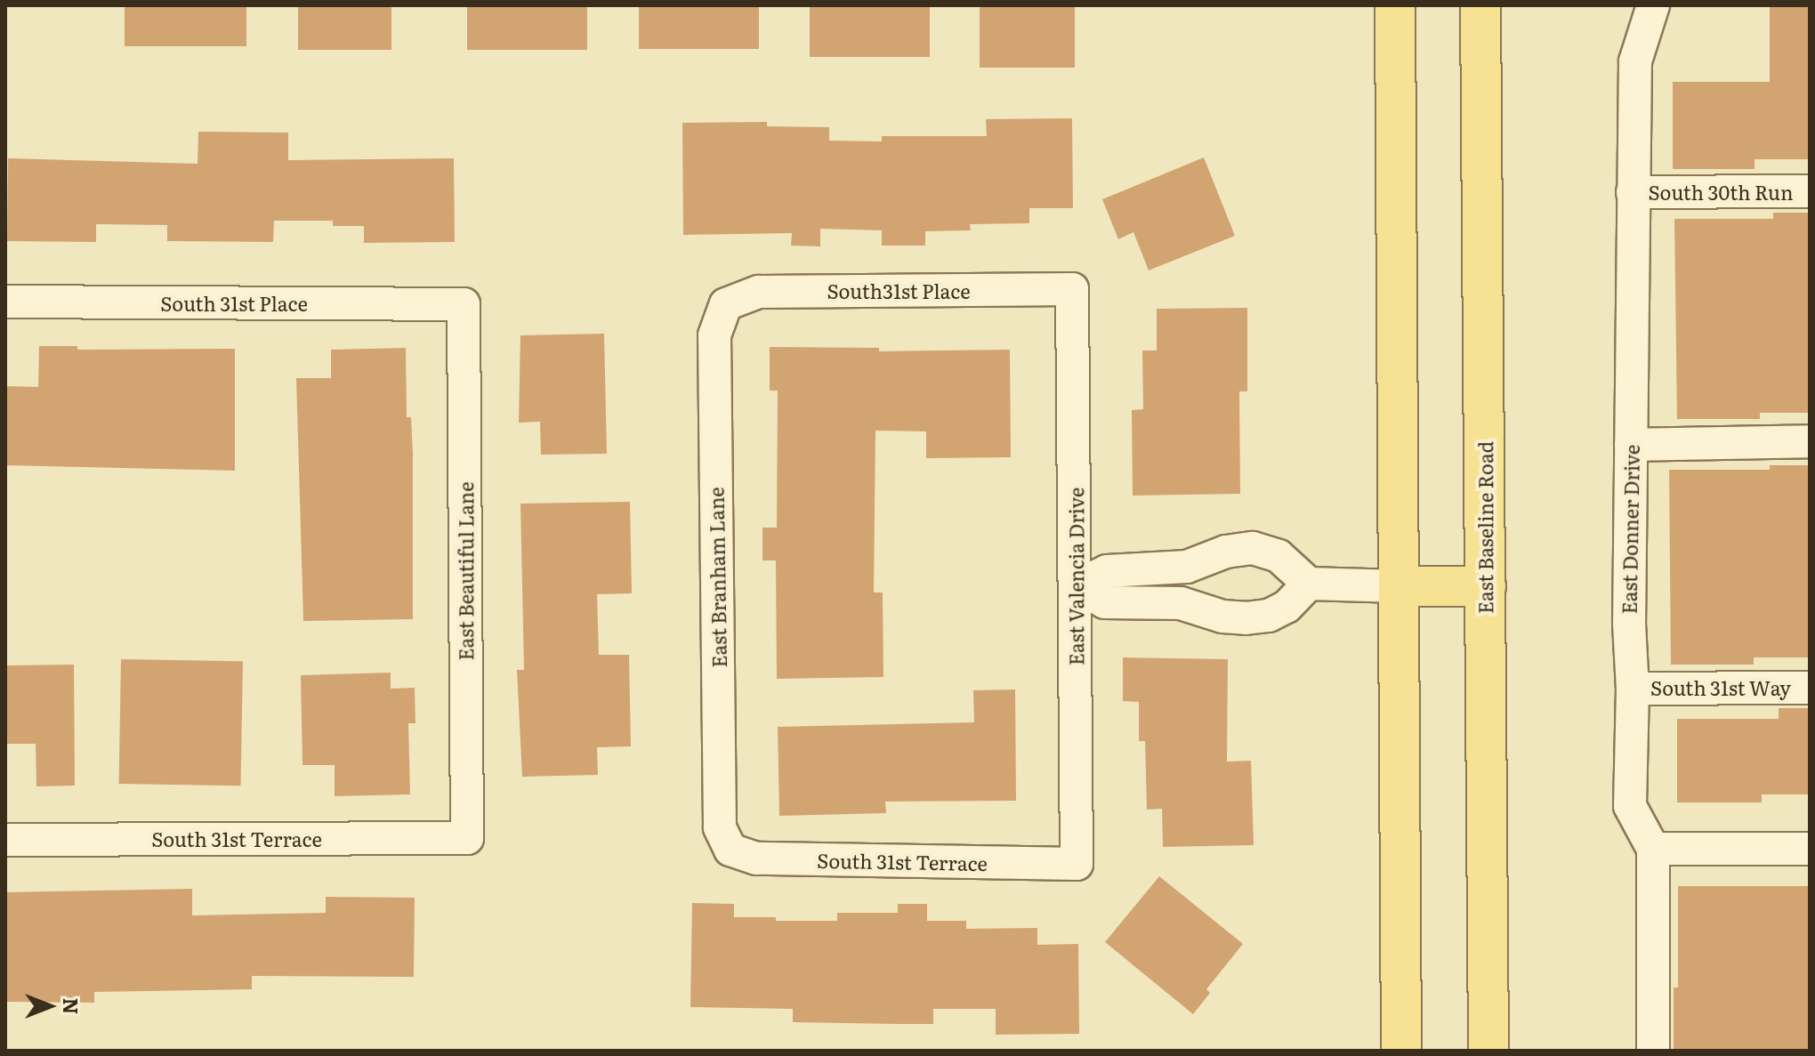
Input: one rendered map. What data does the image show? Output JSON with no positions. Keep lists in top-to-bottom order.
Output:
{
  "streets": {
    "main road": ["East Baseline Road"],
    "street": [
      "South 30th Run",
      "South31st Place",
      "South 31st Place",
      "East Donner Drive",
      "East Beautiful Lane",
      "East Valencia Drive",
      "East Branham Lane",
      "South 31st Way",
      "South 31st Terrace"
    ]
  },
  "crossings": [
    ["South 30th Run", "East Donner Drive"],
    ["South31st Place", "East Valencia Drive"],
    ["South31st Place", "East Branham Lane"],
    ["South 31st Place", "East Beautiful Lane"],
    ["East Donner Drive", "South 31st Way"],
    ["East Beautiful Lane", "South 31st Terrace"],
    ["East Valencia Drive", "South 31st Terrace"],
    ["East Branham Lane", "South 31st Terrace"]
  ],
  "north": "right"
}
